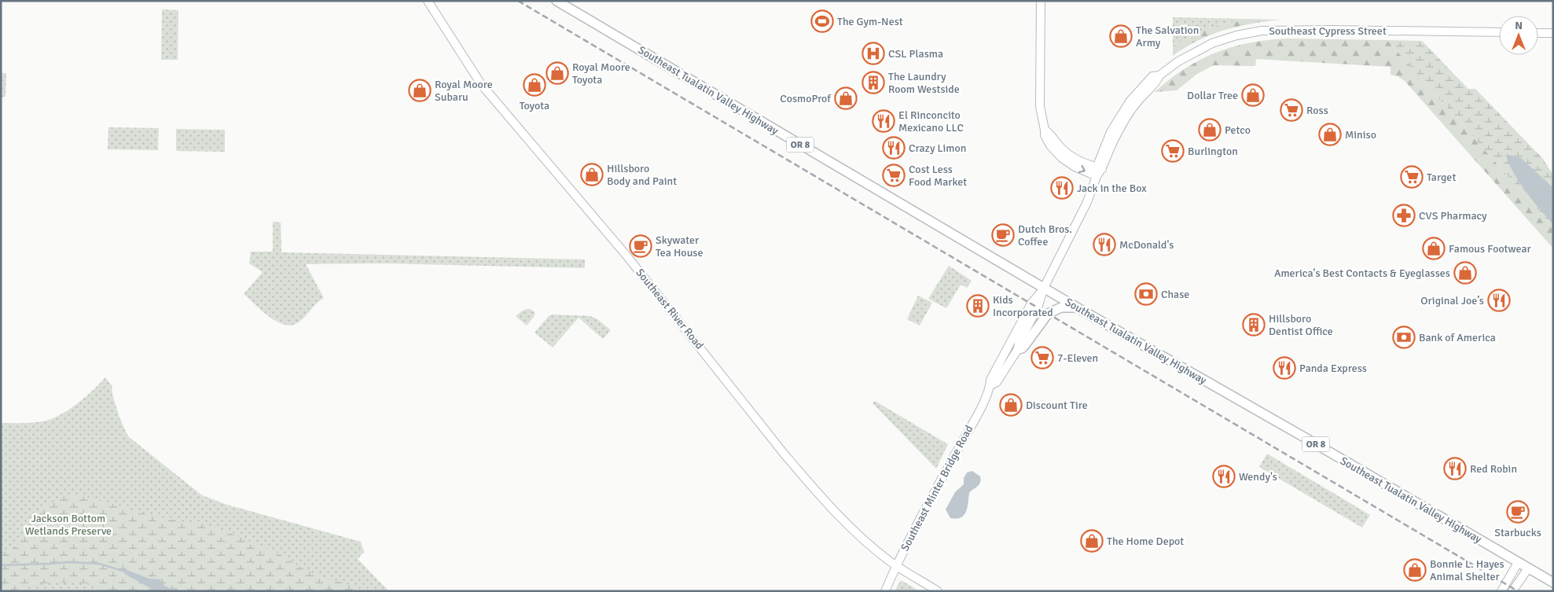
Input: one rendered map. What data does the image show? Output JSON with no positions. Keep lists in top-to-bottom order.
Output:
{
  "streets": {
    "main road": [
      "Southeast Cypress Street",
      "Southeast Tualatin Valley Highway",
      "OR 8",
      "Southeast River Road",
      "Southeast Minter Bridge Road"
    ]
  },
  "crossings": [
    ["Southeast Cypress Street", "Southeast Tualatin Valley Highway"],
    ["Southeast Cypress Street", "Southeast Minter Bridge Road"],
    ["Southeast Tualatin Valley Highway", "Southeast Minter Bridge Road"],
    ["Southeast River Road", "Southeast Minter Bridge Road"]
  ],
  "parks": ["Jackson Bottom Wetlands Preserve"],
  "places": {
    "sports": ["The Gym-Nest"],
    "shop": [
      "The Salvation Army",
      "Royal Moore Toyota",
      "Toyota",
      "Royal Moore Subaru",
      "Dollar Tree",
      "CosmoProf",
      "Petco",
      "Miniso",
      "Hillsboro Body and Paint",
      "Famous Footwear",
      "America's Best Contacts & Eyeglasses",
      "Discount Tire",
      "The Home Depot",
      "Bonnie L. Hayes Animal Shelter"
    ],
    "hospital": ["CSL Plasma"],
    "building": ["The Laundry Room Westside", "Kids Incorporated", "Hillsboro Dentist Office"],
    "supermarket": [
      "Ross",
      "Burlington",
      "Cost Less Food Market",
      "Target",
      "7-Eleven"
    ],
    "restaurant": [
      "El Rinconcito Mexicano LLC",
      "Crazy Limon",
      "Jack in the Box",
      "McDonald's",
      "Original Joe’s",
      "Panda Express",
      "Red Robin",
      "Wendy's"
    ],
    "pharmacy": ["CVS Pharmacy"],
    "cafe": ["Dutch Bros. Coffee", "Skywater Tea House", "Starbucks"],
    "bank": ["Chase", "Bank of America"]
  },
  "north": "top"
}
